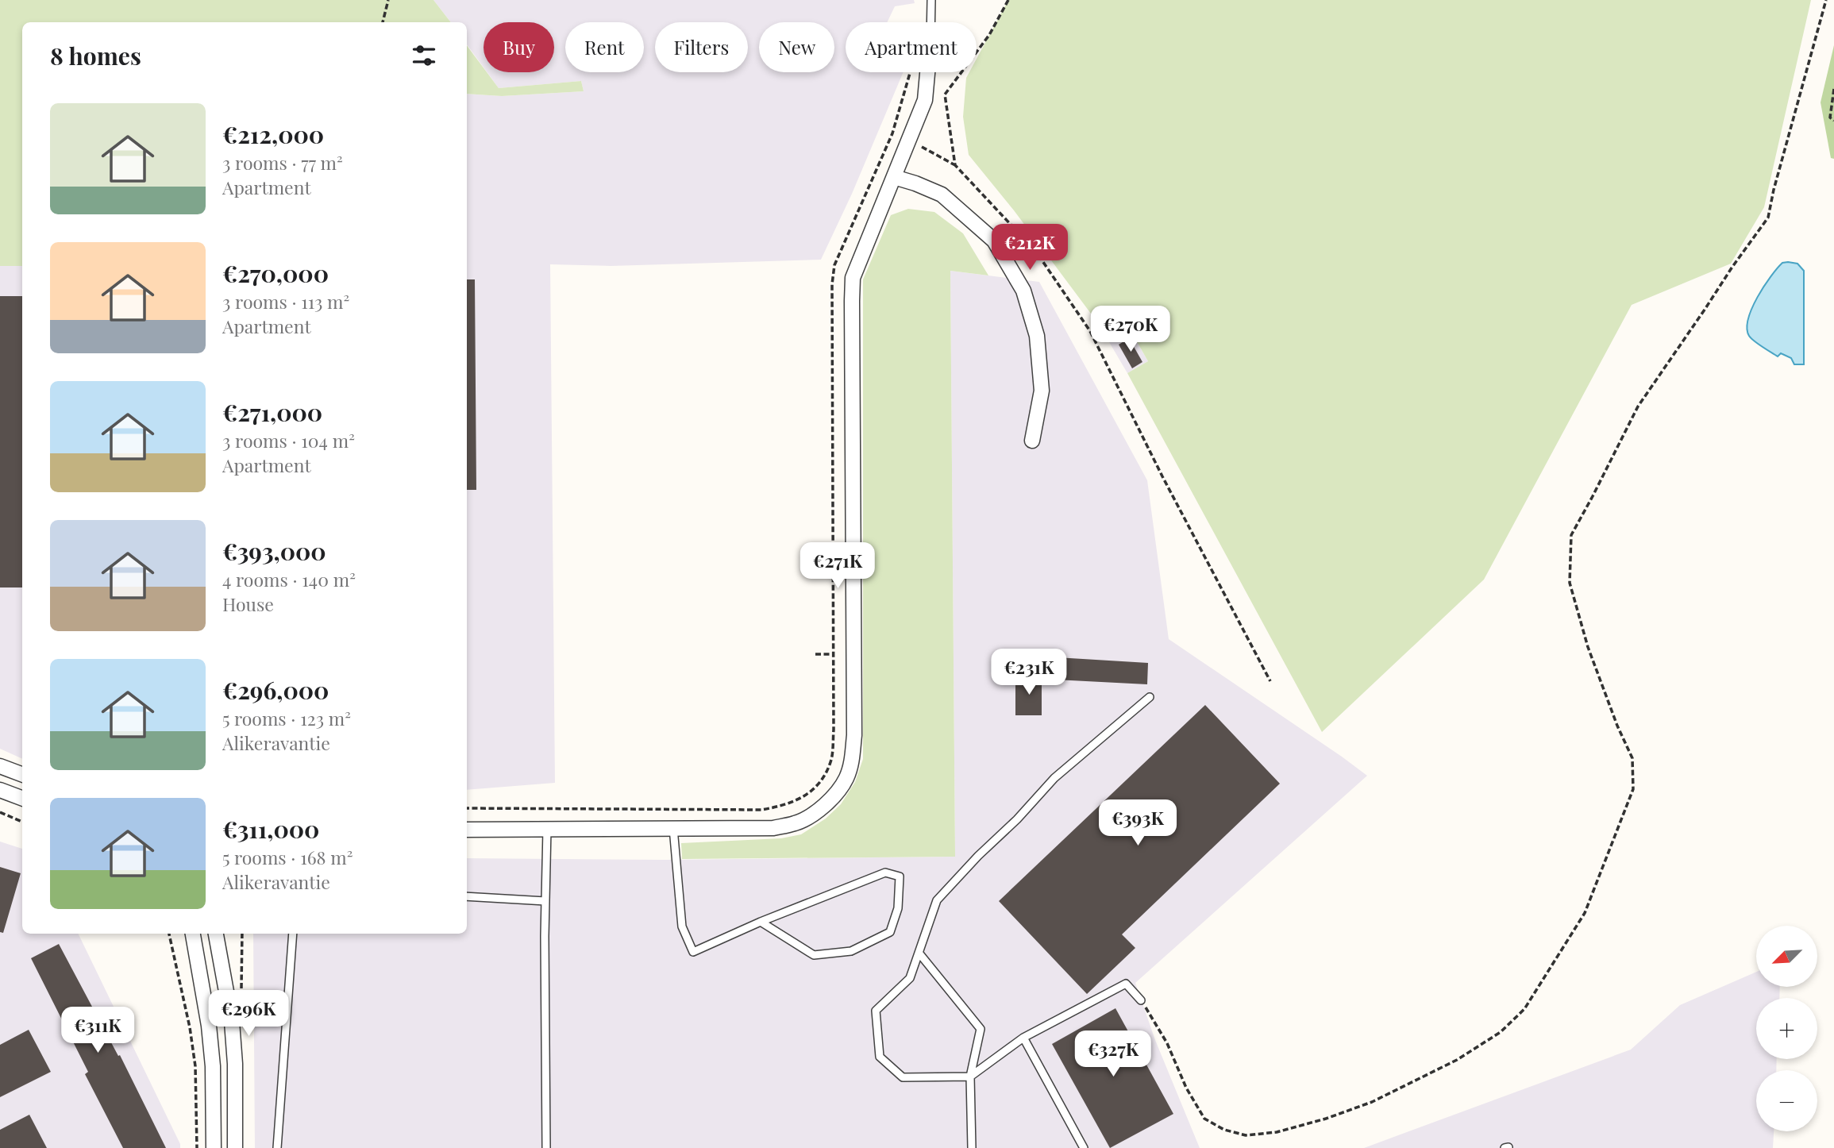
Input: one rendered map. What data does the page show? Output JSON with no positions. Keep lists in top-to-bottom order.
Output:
{
  "north": "bottom left",
  "page": {
    "chip": [
      "Buy",
      "Rent",
      "Filters",
      "New",
      "Apartment"
    ],
    "heading": "8 homes",
    "list": [
      {
        "name": "€212,000",
        "note": "3 rooms · 77 m² · Apartment"
      },
      {
        "name": "€270,000",
        "note": "3 rooms · 113 m² · Apartment"
      },
      {
        "name": "€271,000",
        "note": "3 rooms · 104 m² · Apartment"
      },
      {
        "name": "€393,000",
        "note": "4 rooms · 140 m² · House"
      },
      {
        "name": "€296,000",
        "note": "5 rooms · 123 m² · Alikeravantie"
      },
      {
        "name": "€311,000",
        "note": "5 rooms · 168 m² · Alikeravantie"
      }
    ],
    "price": [
      "€212K",
      "€270K",
      "€271K",
      "€231K",
      "€393K",
      "€296K",
      "€311K",
      "€327K"
    ],
    "map_buttons": ["+", "−"]
  }
}
